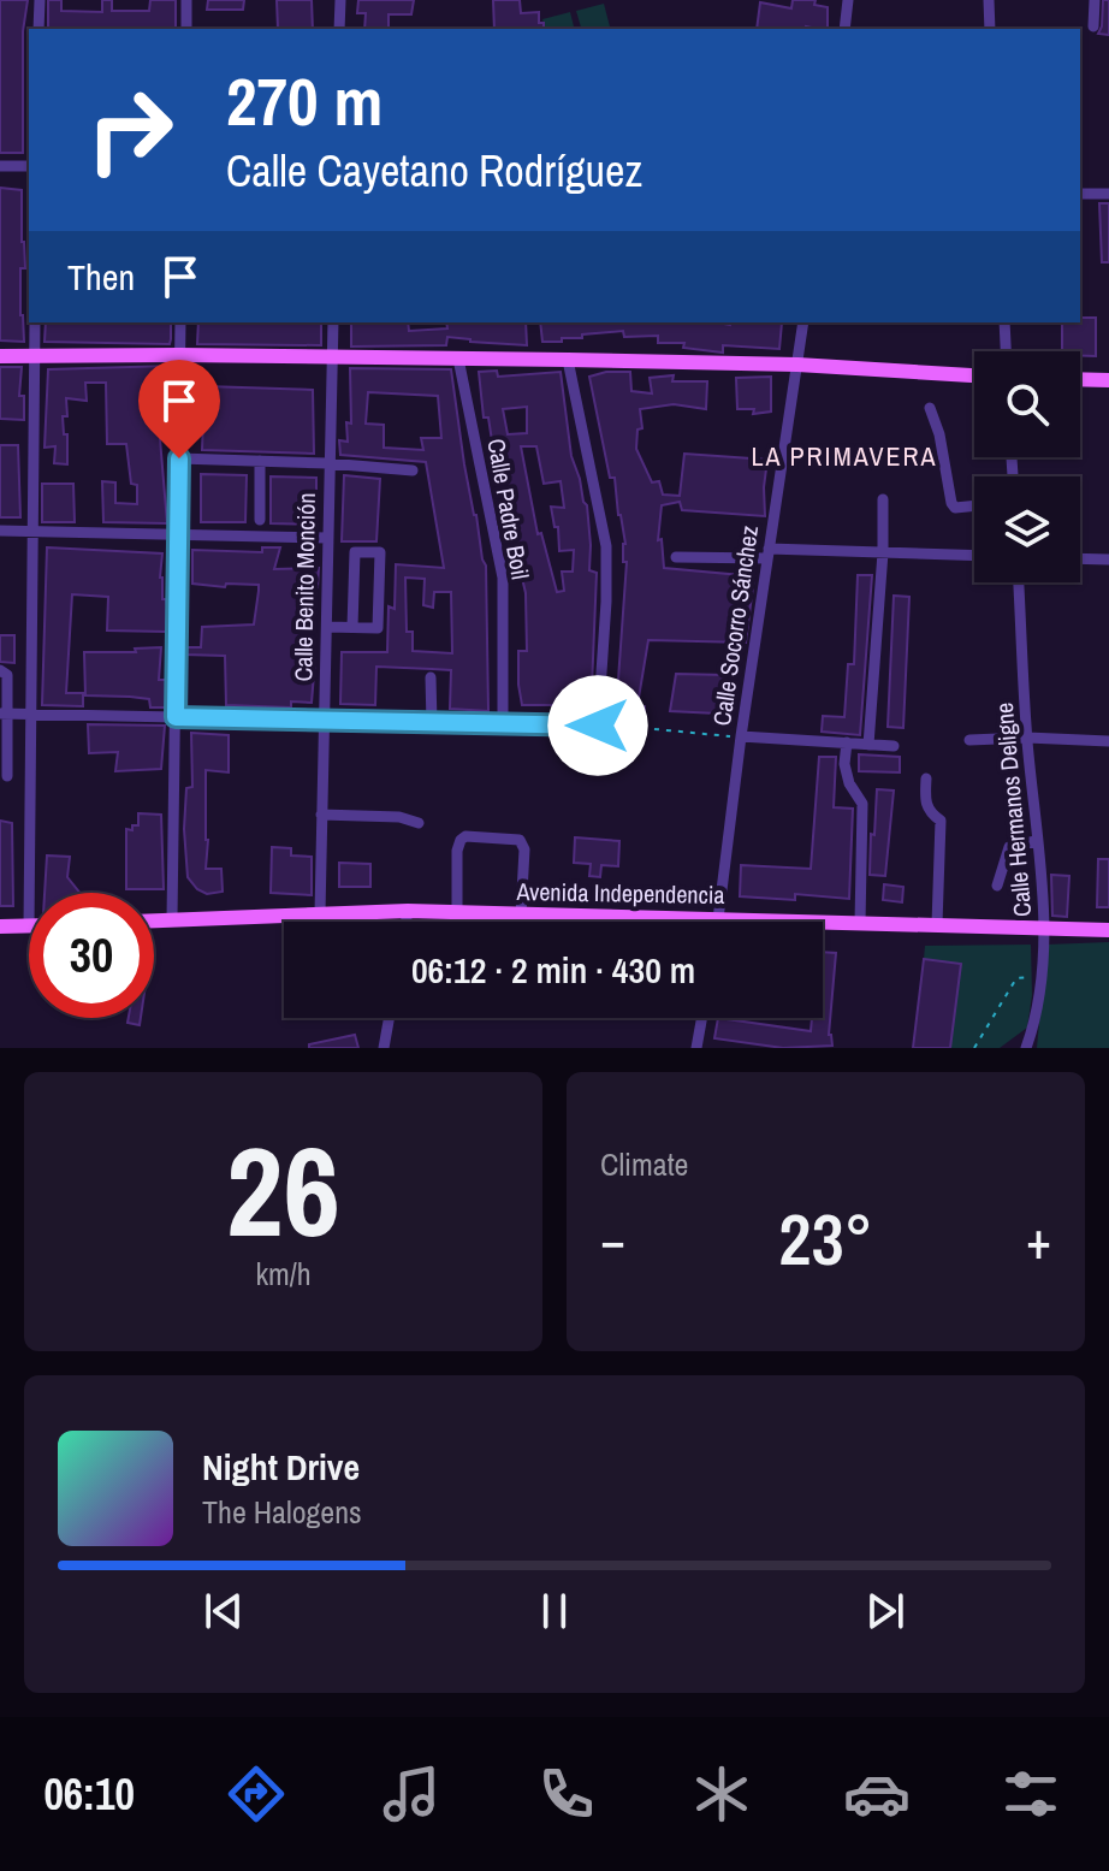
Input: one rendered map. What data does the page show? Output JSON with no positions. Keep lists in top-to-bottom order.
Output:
{
  "streets": {
    "main road": ["Avenida Independencia"],
    "street": [
      "Calle Padre Boil",
      "Calle Benito Monción",
      "Calle Socorro Sánchez",
      "Calle Hermanos Deligne"
    ]
  },
  "crossings": [
    ["Calle Benito Monción", "Avenida Independencia"],
    ["Calle Socorro Sánchez", "Avenida Independencia"],
    ["Calle Hermanos Deligne", "Avenida Independencia"]
  ],
  "districts": ["LA PRIMAVERA"],
  "page": {
    "turn": ["270 m", "Calle Cayetano Rodríguez"],
    "then": "Then",
    "limit": "30",
    "trip": "06:12 · 2 min · 430 m",
    "tile": [
      ["26", "km/h"],
      "Climate"
    ],
    "heat": ["−", "23°", "+"],
    "song": ["Night Drive", "The Halogens"],
    "tabs": "06:10"
  }
}
